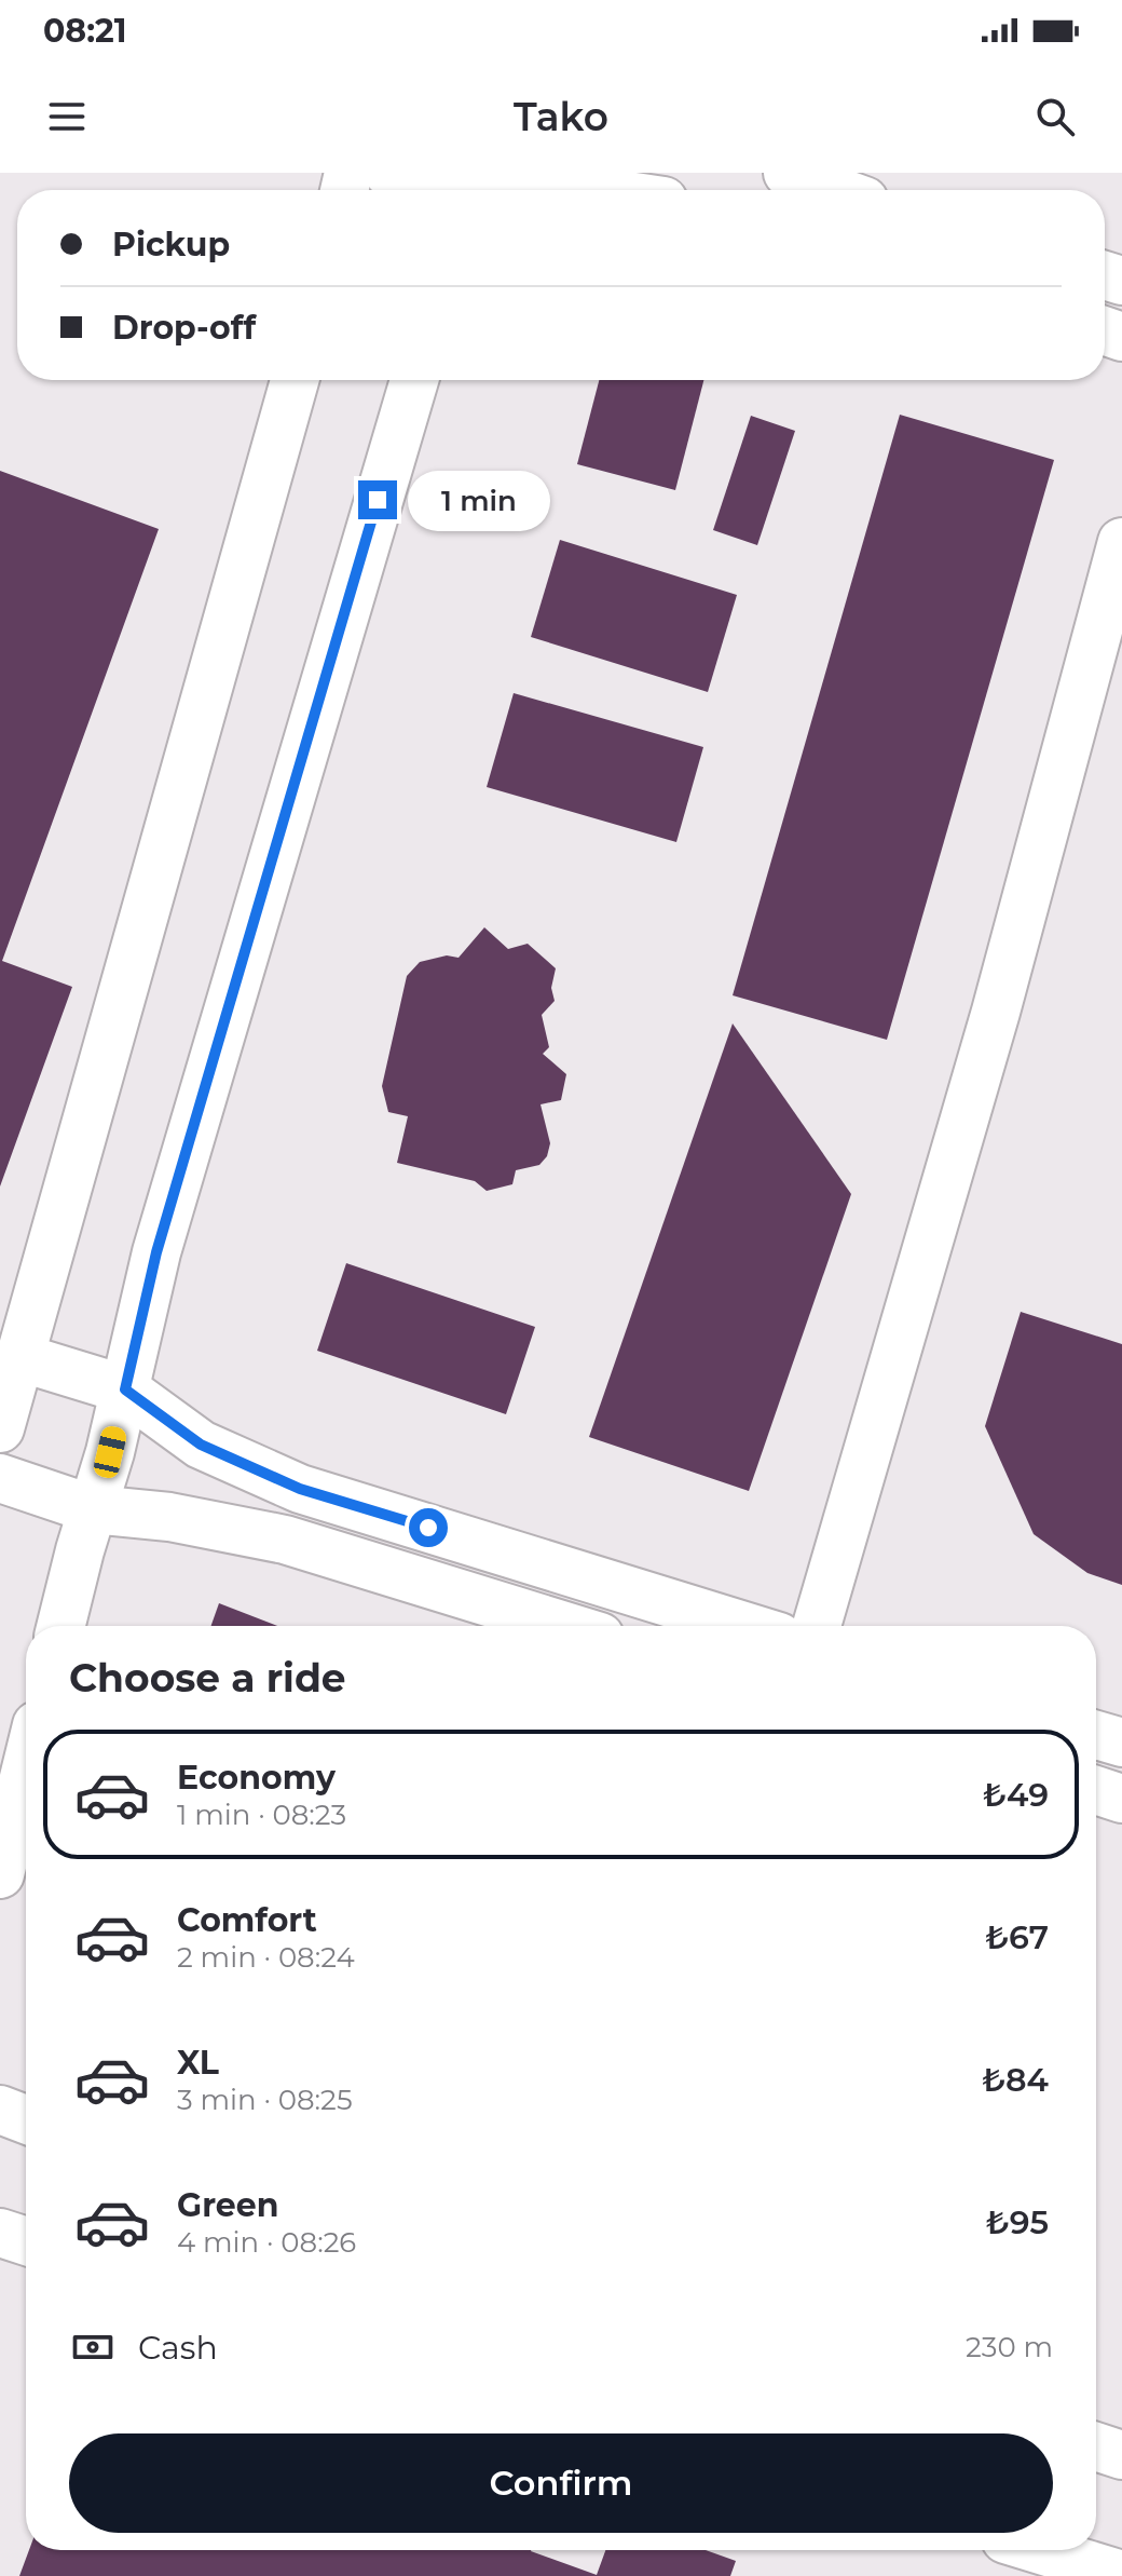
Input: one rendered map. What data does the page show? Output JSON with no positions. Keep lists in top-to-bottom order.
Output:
{
  "page": {
    "status": "08:21",
    "header": "Tako",
    "banner": ["Pickup", "Drop-off"],
    "bubble": "1 min",
    "heading": "Choose a ride",
    "list": [
      {
        "name": "Economy",
        "note": "1 min · 08:23",
        "value": "₺49"
      },
      {
        "name": "Comfort",
        "note": "2 min · 08:24",
        "value": "₺67"
      },
      {
        "name": "XL",
        "note": "3 min · 08:25",
        "value": "₺84"
      },
      {
        "name": "Green",
        "note": "4 min · 08:26",
        "value": "₺95"
      }
    ],
    "pay": ["Cash", "230 m"],
    "buttons": "Confirm"
  }
}
